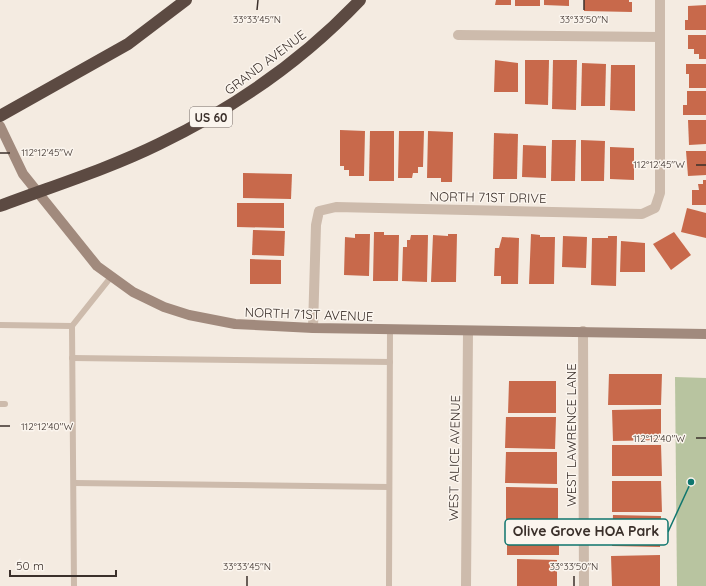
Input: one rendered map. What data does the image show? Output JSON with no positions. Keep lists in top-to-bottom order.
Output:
{
  "streets": {
    "highway": ["GRAND AVENUE", "US 60"],
    "street": [
      "NORTH 71ST DRIVE",
      "NORTH 71ST AVENUE",
      "WEST LAWRENCE LANE",
      "WEST ALICE AVENUE"
    ]
  },
  "crossings": [
    ["GRAND AVENUE", "NORTH 71ST AVENUE"],
    ["NORTH 71ST DRIVE", "NORTH 71ST AVENUE"],
    ["NORTH 71ST AVENUE", "WEST LAWRENCE LANE"],
    ["NORTH 71ST AVENUE", "WEST ALICE AVENUE"]
  ],
  "places": ["Olive Grove HOA Park"],
  "scale_bar": "50 m",
  "coordinates": [
    "33°33'45\"N",
    "33°33'50\"N",
    "112°12'45\"W",
    "112°12'40\"W"
  ]
}
